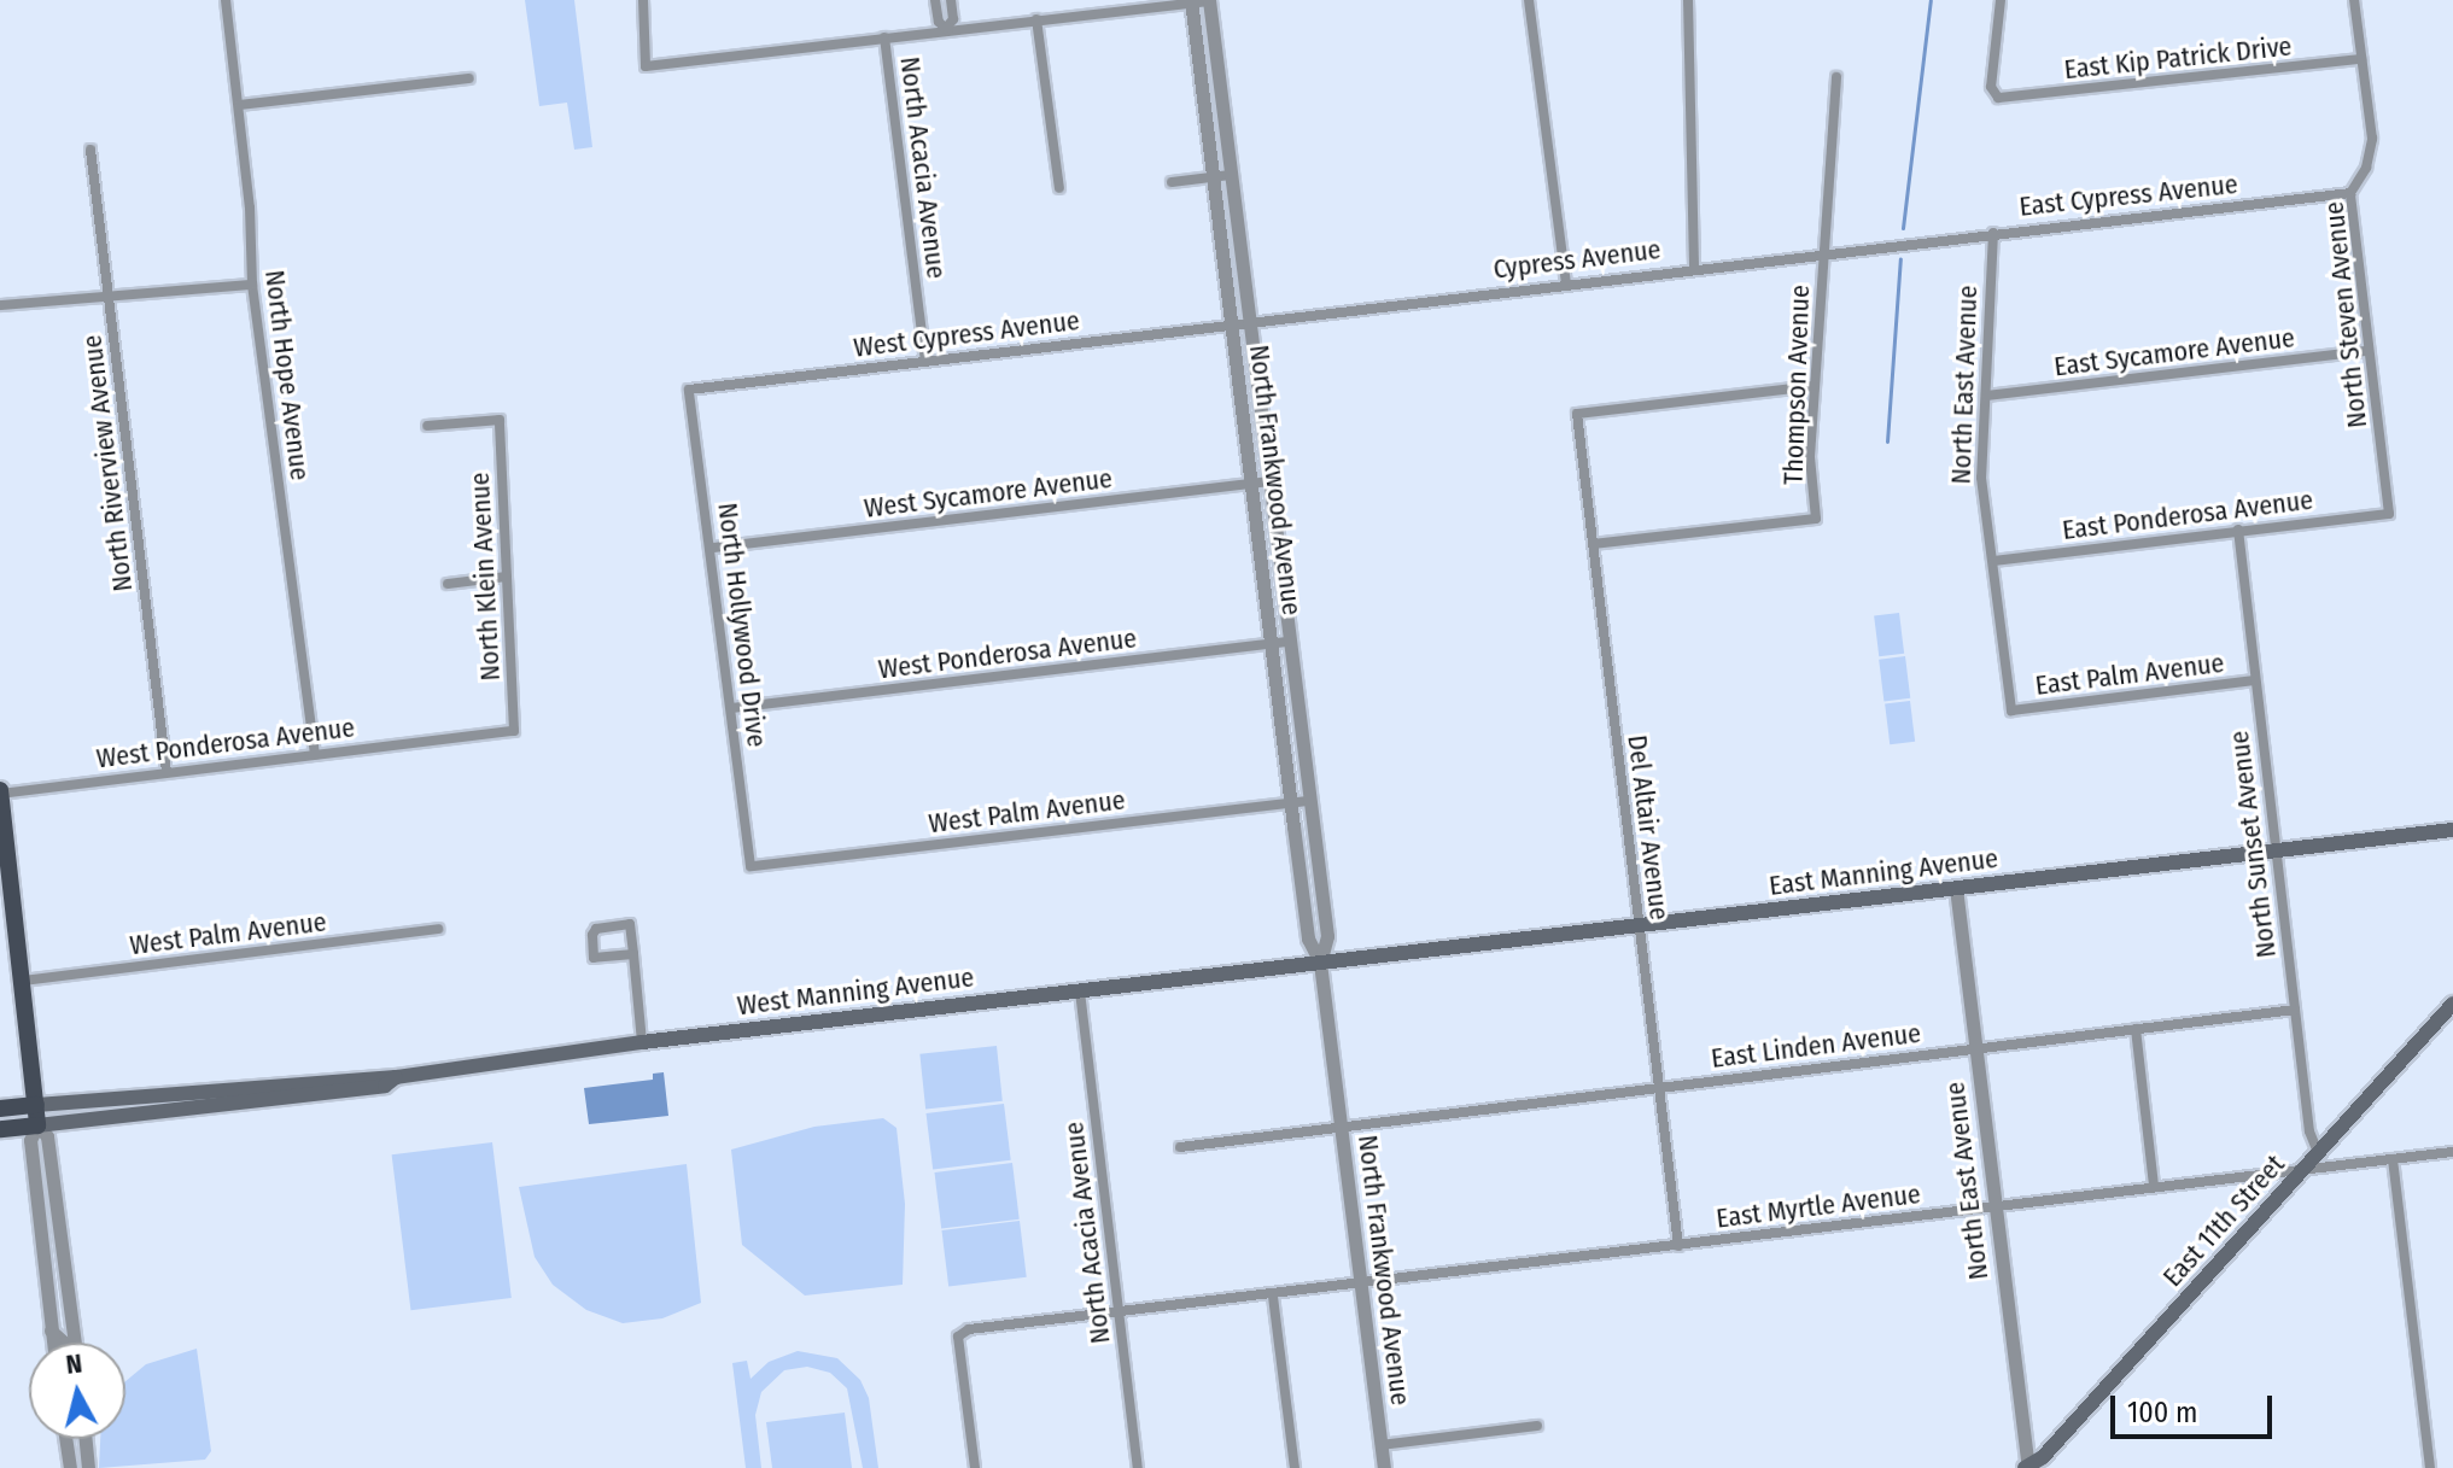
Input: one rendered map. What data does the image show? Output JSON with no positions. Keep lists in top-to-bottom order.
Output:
{
  "streets": {
    "main road": ["East Manning Avenue", "West Manning Avenue", "East 11th Street"],
    "street": [
      "East Kip Patrick Drive",
      "North Acacia Avenue",
      "East Cypress Avenue",
      "Cypress Avenue",
      "North Steven Avenue",
      "West Cypress Avenue",
      "East Sycamore Avenue",
      "North Hope Avenue",
      "Thompson Avenue",
      "North East Avenue",
      "North Riverview Avenue",
      "North Frankwood Avenue",
      "West Sycamore Avenue",
      "East Ponderosa Avenue",
      "North Klein Avenue",
      "North Hollywood Drive",
      "West Ponderosa Avenue",
      "East Palm Avenue",
      "West Palm Avenue",
      "Del Altair Avenue",
      "North Sunset Avenue",
      "East Linden Avenue",
      "East Myrtle Avenue"
    ]
  },
  "crossings": [
    ["East Kip Patrick Drive", "North Steven Avenue"],
    ["North Acacia Avenue", "West Cypress Avenue"],
    ["North Acacia Avenue", "West Manning Avenue"],
    ["North Acacia Avenue", "East Myrtle Avenue"],
    ["East Cypress Avenue", "Cypress Avenue"],
    ["East Cypress Avenue", "North Steven Avenue"],
    ["East Cypress Avenue", "North East Avenue"],
    ["Cypress Avenue", "West Cypress Avenue"],
    ["Cypress Avenue", "Thompson Avenue"],
    ["Cypress Avenue", "North Frankwood Avenue"],
    ["North Steven Avenue", "East Sycamore Avenue"],
    ["North Steven Avenue", "East Ponderosa Avenue"],
    ["West Cypress Avenue", "North Frankwood Avenue"],
    ["West Cypress Avenue", "North Hollywood Drive"],
    ["East Sycamore Avenue", "North East Avenue"],
    ["North Hope Avenue", "West Ponderosa Avenue"],
    ["Thompson Avenue", "Del Altair Avenue"],
    ["North East Avenue", "East Ponderosa Avenue"],
    ["North East Avenue", "East Palm Avenue"],
    ["North East Avenue", "East Manning Avenue"],
    ["North East Avenue", "East Linden Avenue"],
    ["North East Avenue", "East Myrtle Avenue"],
    ["North East Avenue", "East 11th Street"],
    ["North Riverview Avenue", "West Ponderosa Avenue"],
    ["North Frankwood Avenue", "West Sycamore Avenue"],
    ["North Frankwood Avenue", "West Ponderosa Avenue"],
    ["North Frankwood Avenue", "West Palm Avenue"],
    ["North Frankwood Avenue", "East Manning Avenue"],
    ["North Frankwood Avenue", "West Manning Avenue"],
    ["North Frankwood Avenue", "East Linden Avenue"],
    ["North Frankwood Avenue", "East Myrtle Avenue"],
    ["West Sycamore Avenue", "North Hollywood Drive"],
    ["East Ponderosa Avenue", "North Sunset Avenue"],
    ["North Klein Avenue", "West Ponderosa Avenue"],
    ["North Hollywood Drive", "West Ponderosa Avenue"],
    ["North Hollywood Drive", "West Palm Avenue"],
    ["East Palm Avenue", "North Sunset Avenue"],
    ["Del Altair Avenue", "East Manning Avenue"],
    ["Del Altair Avenue", "East Linden Avenue"],
    ["Del Altair Avenue", "East Myrtle Avenue"],
    ["North Sunset Avenue", "East Manning Avenue"],
    ["North Sunset Avenue", "East Linden Avenue"],
    ["North Sunset Avenue", "East 11th Street"],
    ["East Manning Avenue", "West Manning Avenue"],
    ["East Myrtle Avenue", "East 11th Street"]
  ],
  "scale_bar": "100 m",
  "north": "top"
}
